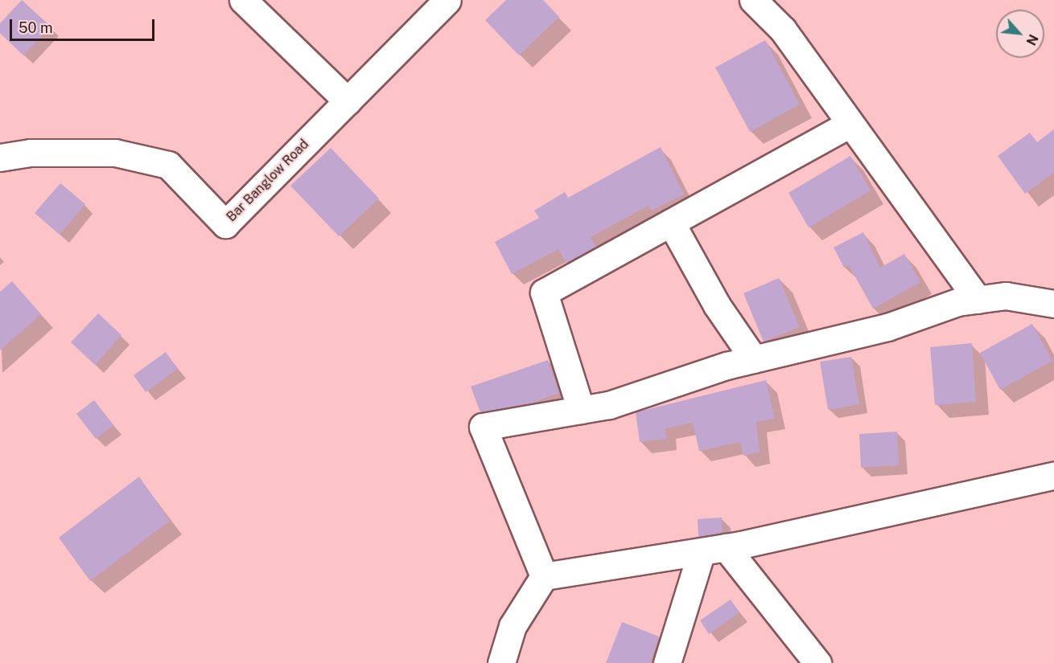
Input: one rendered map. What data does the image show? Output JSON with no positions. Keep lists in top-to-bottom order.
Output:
{
  "streets": {
    "street": ["Bar Banglow Road"]
  },
  "scale_bar": "50 m",
  "north": "bottom right"
}
